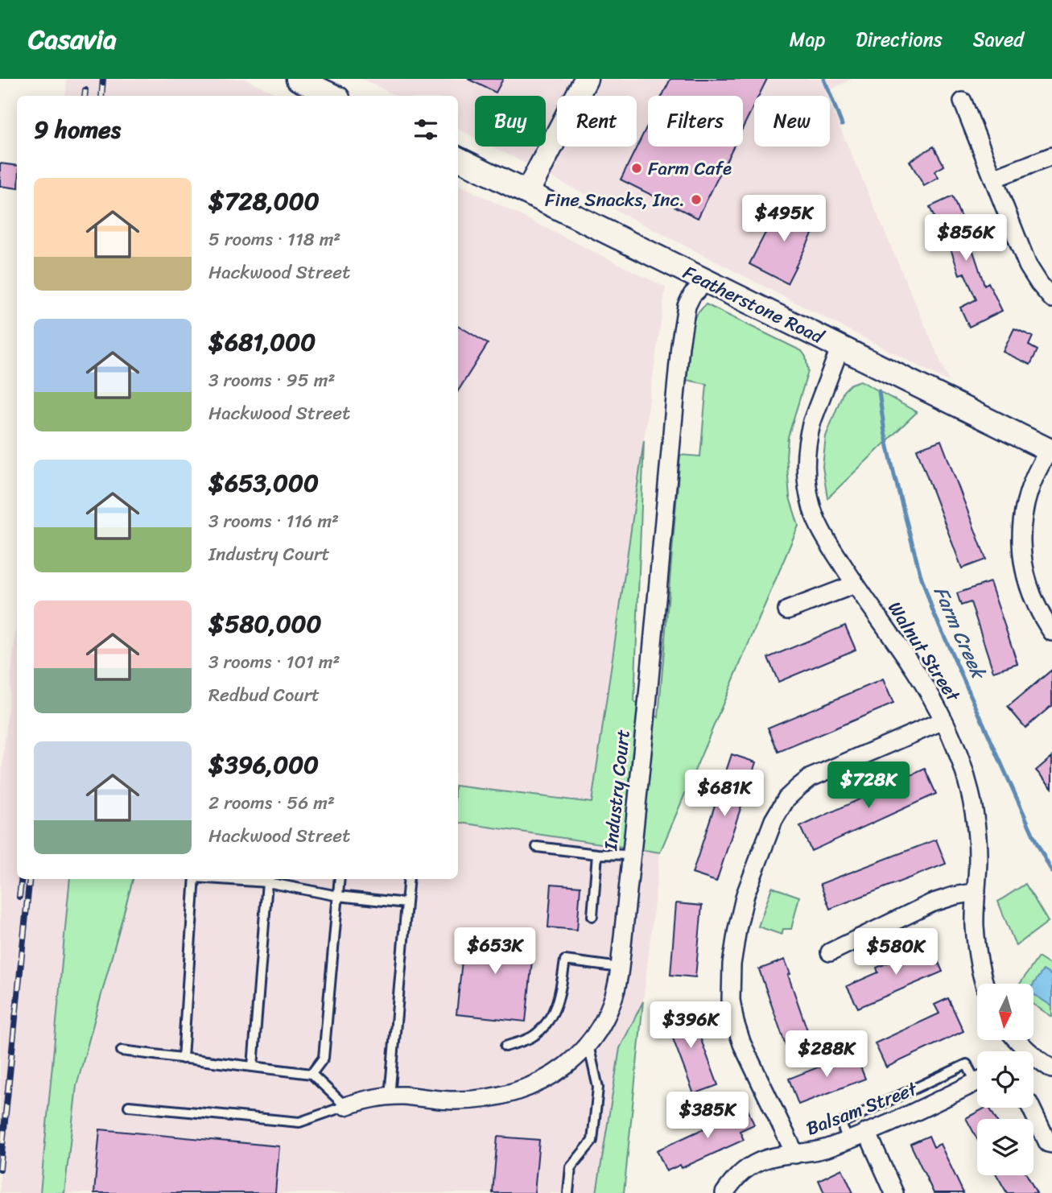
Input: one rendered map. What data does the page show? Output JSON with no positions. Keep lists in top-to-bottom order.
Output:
{
  "streets": {
    "street": [
      "Featherstone Road",
      "Walnut Street",
      "Industry Court",
      "Balsam Street"
    ]
  },
  "crossings": [
    ["Featherstone Road", "Walnut Street"],
    ["Featherstone Road", "Industry Court"]
  ],
  "water": ["Farm Creek"],
  "places": ["Farm Cafe", "Fine Snacks, Inc."],
  "north": "bottom",
  "page": {
    "header": "Casavia",
    "nav": ["Map", "Directions", "Saved"],
    "chip": [
      "Buy",
      "Rent",
      "Filters",
      "New"
    ],
    "heading": "9 homes",
    "list": [
      {
        "name": "$728,000",
        "note": "5 rooms · 118 m² · Hackwood Street"
      },
      {
        "name": "$681,000",
        "note": "3 rooms · 95 m² · Hackwood Street"
      },
      {
        "name": "$653,000",
        "note": "3 rooms · 116 m² · Industry Court"
      },
      {
        "name": "$580,000",
        "note": "3 rooms · 101 m² · Redbud Court"
      },
      {
        "name": "$396,000",
        "note": "2 rooms · 56 m² · Hackwood Street"
      }
    ],
    "price": [
      "$495K",
      "$856K",
      "$728K",
      "$681K",
      "$653K",
      "$580K",
      "$396K",
      "$288K",
      "$385K"
    ]
  }
}
